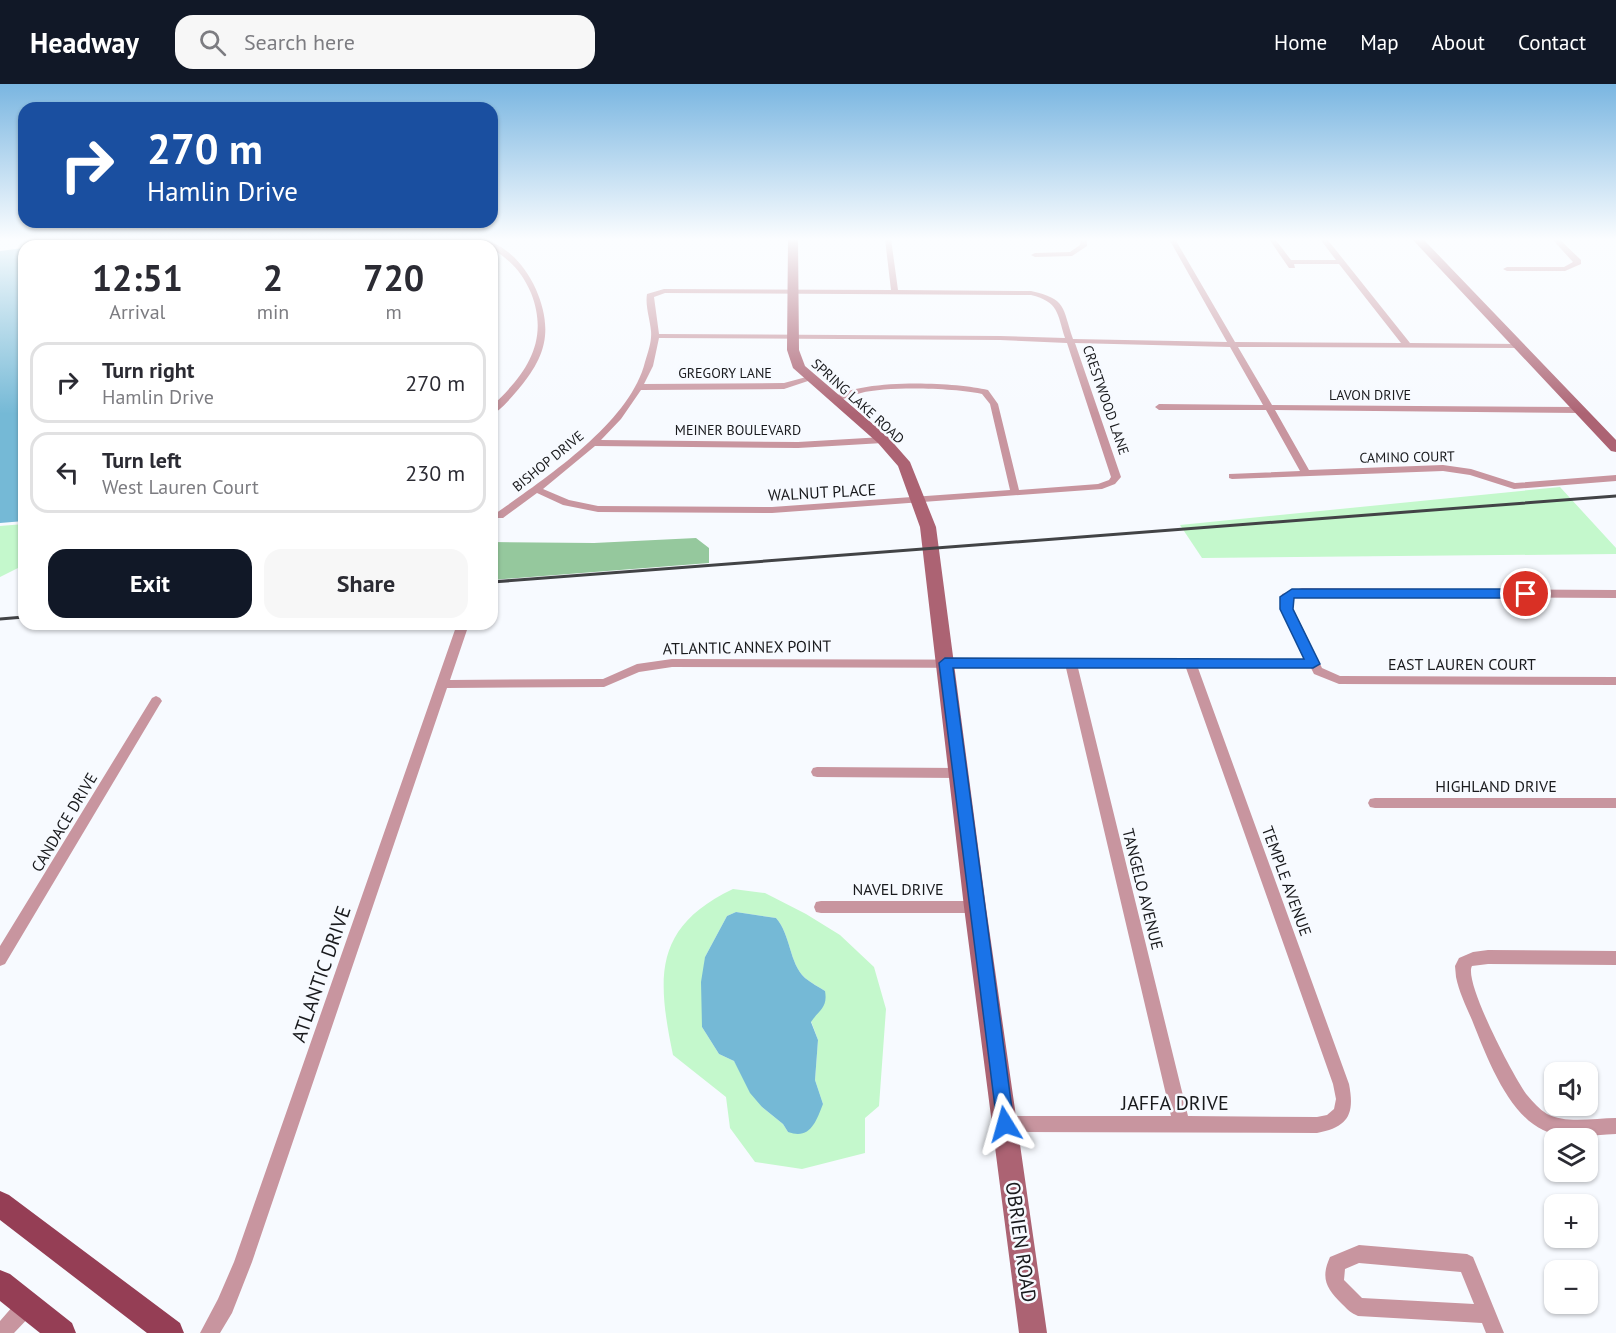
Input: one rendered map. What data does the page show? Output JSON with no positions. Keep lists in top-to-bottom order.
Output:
{
  "streets": {
    "street": [
      "GREGORY LANE",
      "LAVON DRIVE",
      "CRESTWOOD LANE",
      "SPRING LAKE ROAD",
      "MEINER BOULEVARD",
      "CAMINO COURT",
      "BISHOP DRIVE",
      "WALNUT PLACE",
      "ATLANTIC ANNEX POINT",
      "EAST LAUREN COURT",
      "HIGHLAND DRIVE",
      "CANDACE DRIVE",
      "TEMPLE AVENUE",
      "NAVEL DRIVE",
      "TANGELO AVENUE",
      "ATLANTIC DRIVE",
      "JAFFA DRIVE",
      "OBRIEN ROAD"
    ]
  },
  "crossings": [
    ["GREGORY LANE", "SPRING LAKE ROAD"],
    ["GREGORY LANE", "BISHOP DRIVE"],
    ["CRESTWOOD LANE", "WALNUT PLACE"],
    ["SPRING LAKE ROAD", "MEINER BOULEVARD"],
    ["SPRING LAKE ROAD", "WALNUT PLACE"],
    ["SPRING LAKE ROAD", "OBRIEN ROAD"],
    ["MEINER BOULEVARD", "BISHOP DRIVE"],
    ["BISHOP DRIVE", "WALNUT PLACE"],
    ["ATLANTIC ANNEX POINT", "EAST LAUREN COURT"],
    ["ATLANTIC ANNEX POINT", "TEMPLE AVENUE"],
    ["ATLANTIC ANNEX POINT", "TANGELO AVENUE"],
    ["ATLANTIC ANNEX POINT", "ATLANTIC DRIVE"],
    ["ATLANTIC ANNEX POINT", "OBRIEN ROAD"],
    ["TEMPLE AVENUE", "JAFFA DRIVE"],
    ["NAVEL DRIVE", "OBRIEN ROAD"],
    ["TANGELO AVENUE", "JAFFA DRIVE"],
    ["JAFFA DRIVE", "OBRIEN ROAD"]
  ],
  "page": {
    "header": "Headway",
    "search": "Search here",
    "nav": [
      "Home",
      "Map",
      "About",
      "Contact"
    ],
    "turn": ["270 m", "Hamlin Drive"],
    "eta": [
      "12:51",
      "Arrival",
      "2",
      "min",
      "720",
      "m"
    ],
    "list": [
      {
        "name": "Turn right",
        "note": "Hamlin Drive",
        "value": "270 m"
      },
      {
        "name": "Turn left",
        "note": "West Lauren Court",
        "value": "230 m"
      }
    ],
    "buttons": ["Exit", "Share"],
    "map_buttons": ["+", "−"]
  }
}
